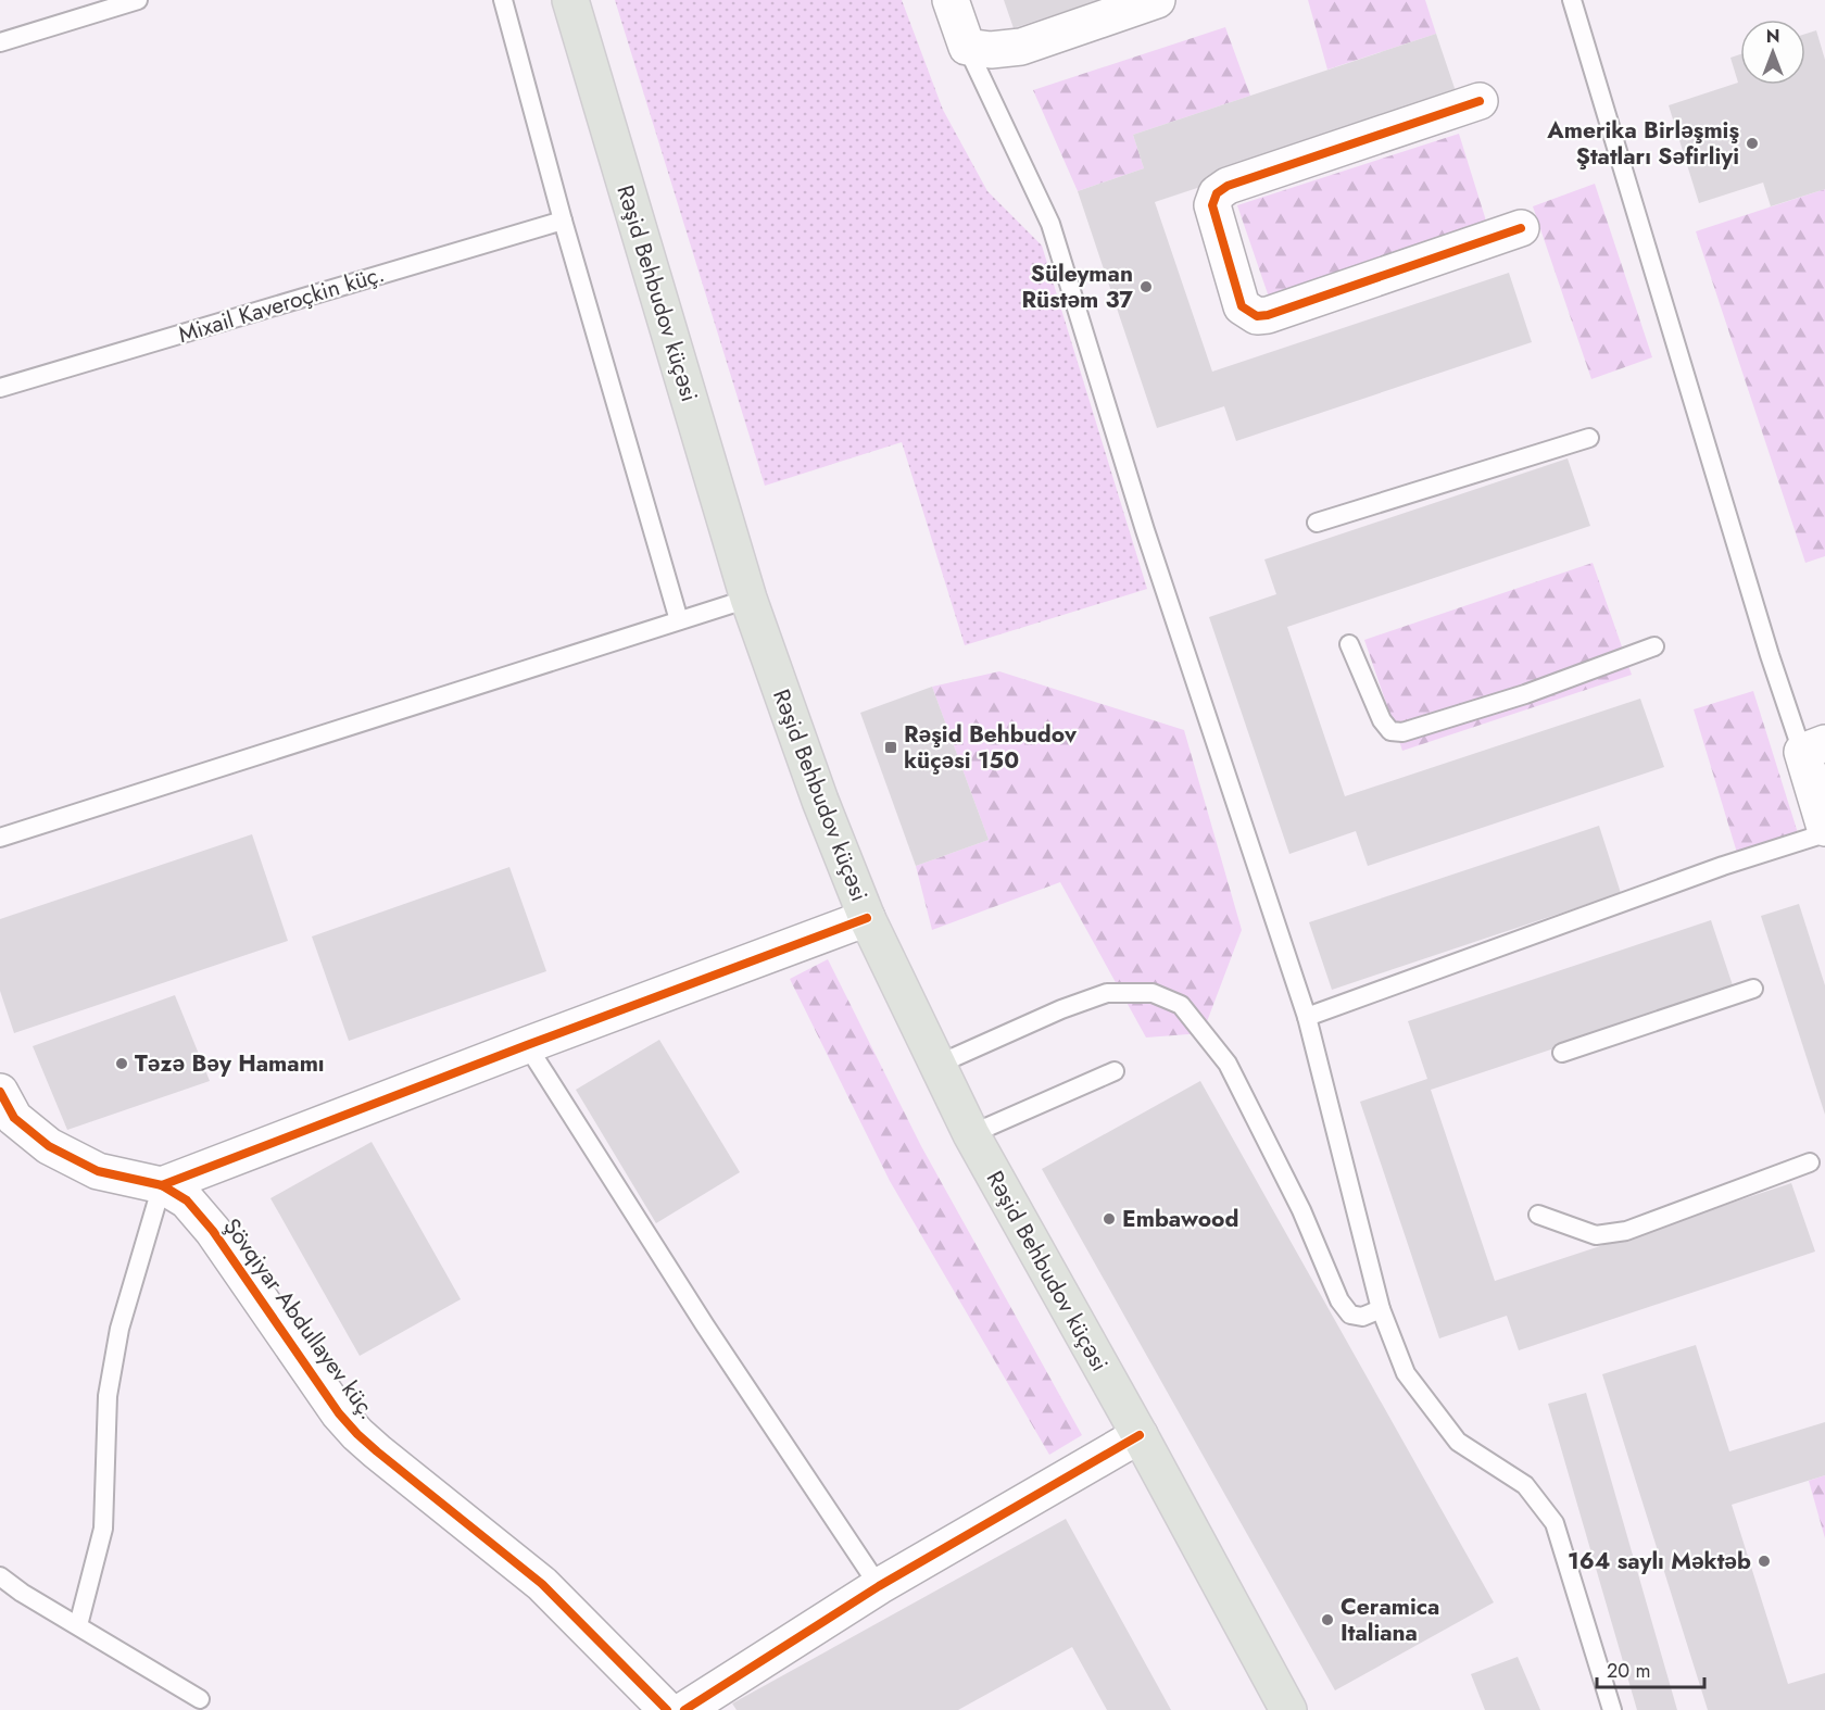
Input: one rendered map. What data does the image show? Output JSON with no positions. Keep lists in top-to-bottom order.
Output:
{
  "streets": {
    "main road": ["Rəşid Behbudov küçəsi"],
    "street": ["Şövqiyar Abdullayev küç."],
    "lane": ["Mixail Kaveroçkin küç."]
  },
  "places": {
    "other": [
      "Amerika Birləşmiş Ştatları Səfirliyi",
      "Süleyman Rüstəm 37",
      "Təzə Bəy Hamamı",
      "Embawood",
      "164 saylı Məktəb",
      "Ceramica Italiana"
    ],
    "transit": ["Rəşid Behbudov küçəsi 150"]
  },
  "scale_bar": "20 m",
  "north": "top"
}
